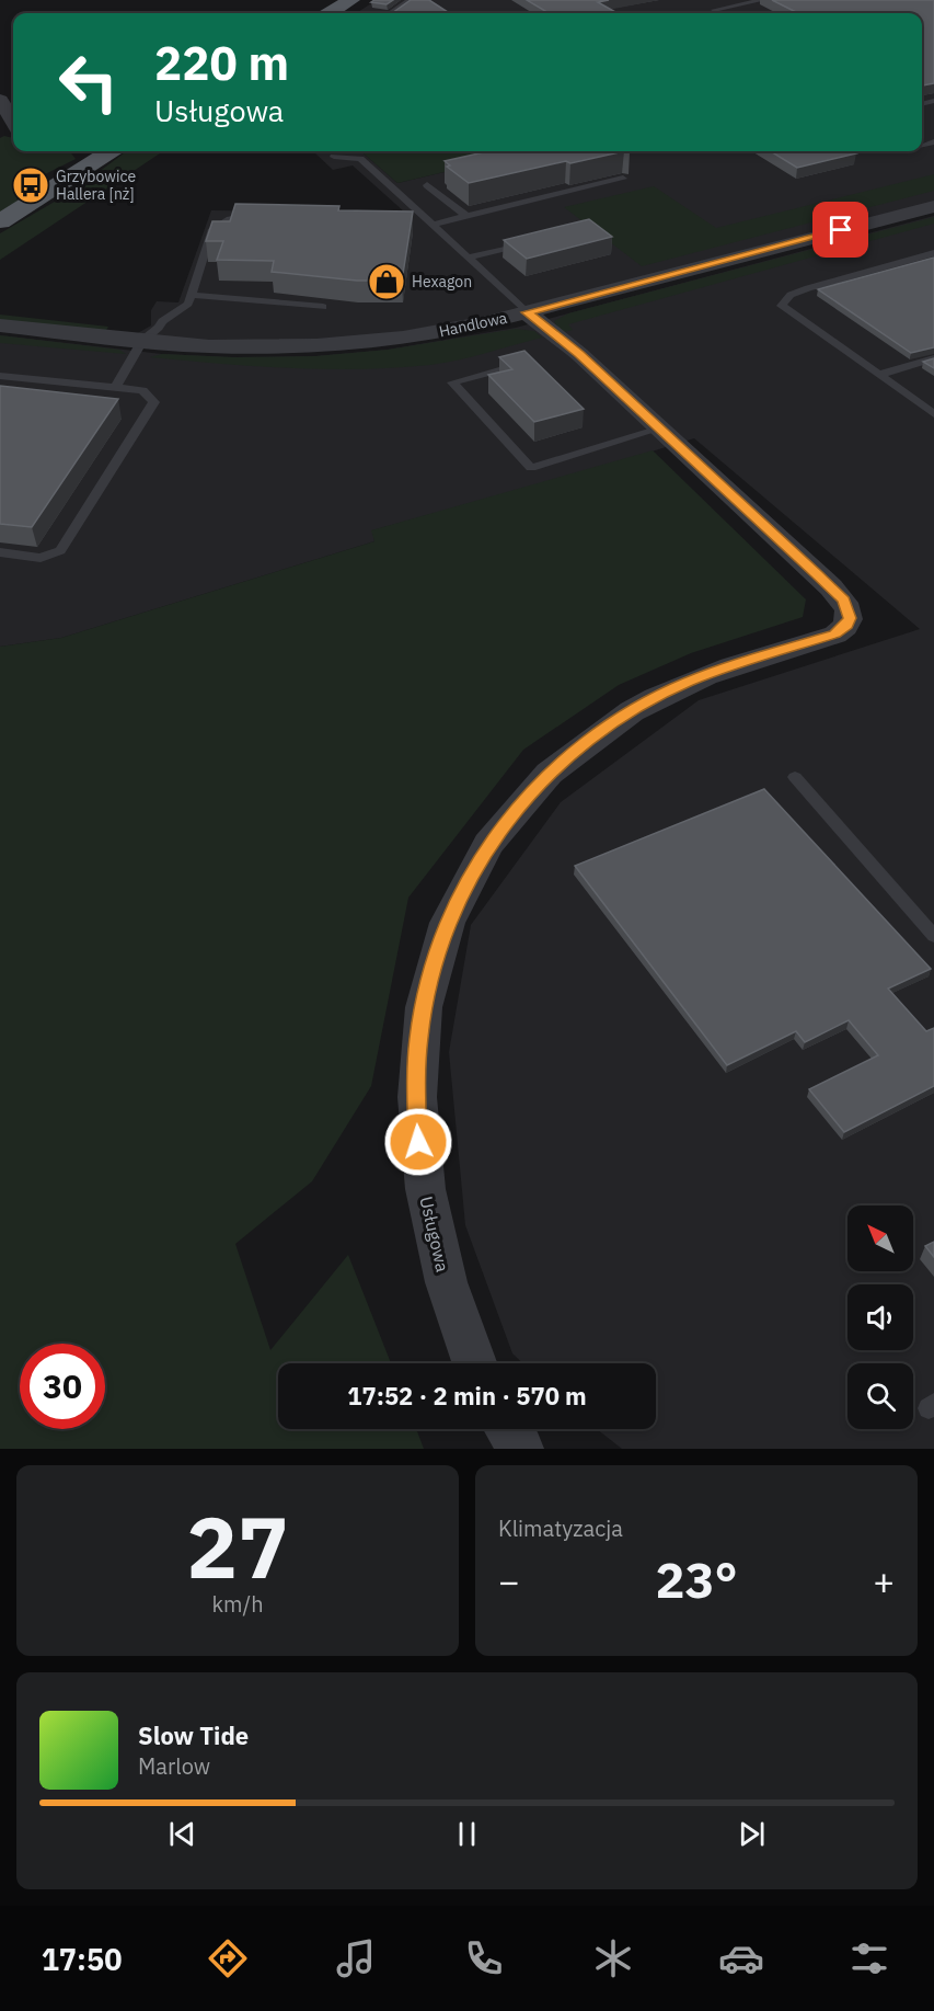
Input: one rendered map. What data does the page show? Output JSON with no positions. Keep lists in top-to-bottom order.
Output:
{
  "streets": {
    "street": ["Handlowa", "Usługowa"]
  },
  "crossings": [
    ["Handlowa", "Usługowa"]
  ],
  "places": {
    "bus stop": ["Grzybowice Hallera [nż]"],
    "shop": ["Hexagon"]
  },
  "north": "top left",
  "page": {
    "turn": ["220 m", "Usługowa"],
    "limit": "30",
    "trip": "17:52 · 2 min · 570 m",
    "tile": [
      ["27", "km/h"],
      "Klimatyzacja"
    ],
    "heat": ["−", "23°", "+"],
    "song": ["Slow Tide", "Marlow"],
    "tabs": "17:50"
  }
}
